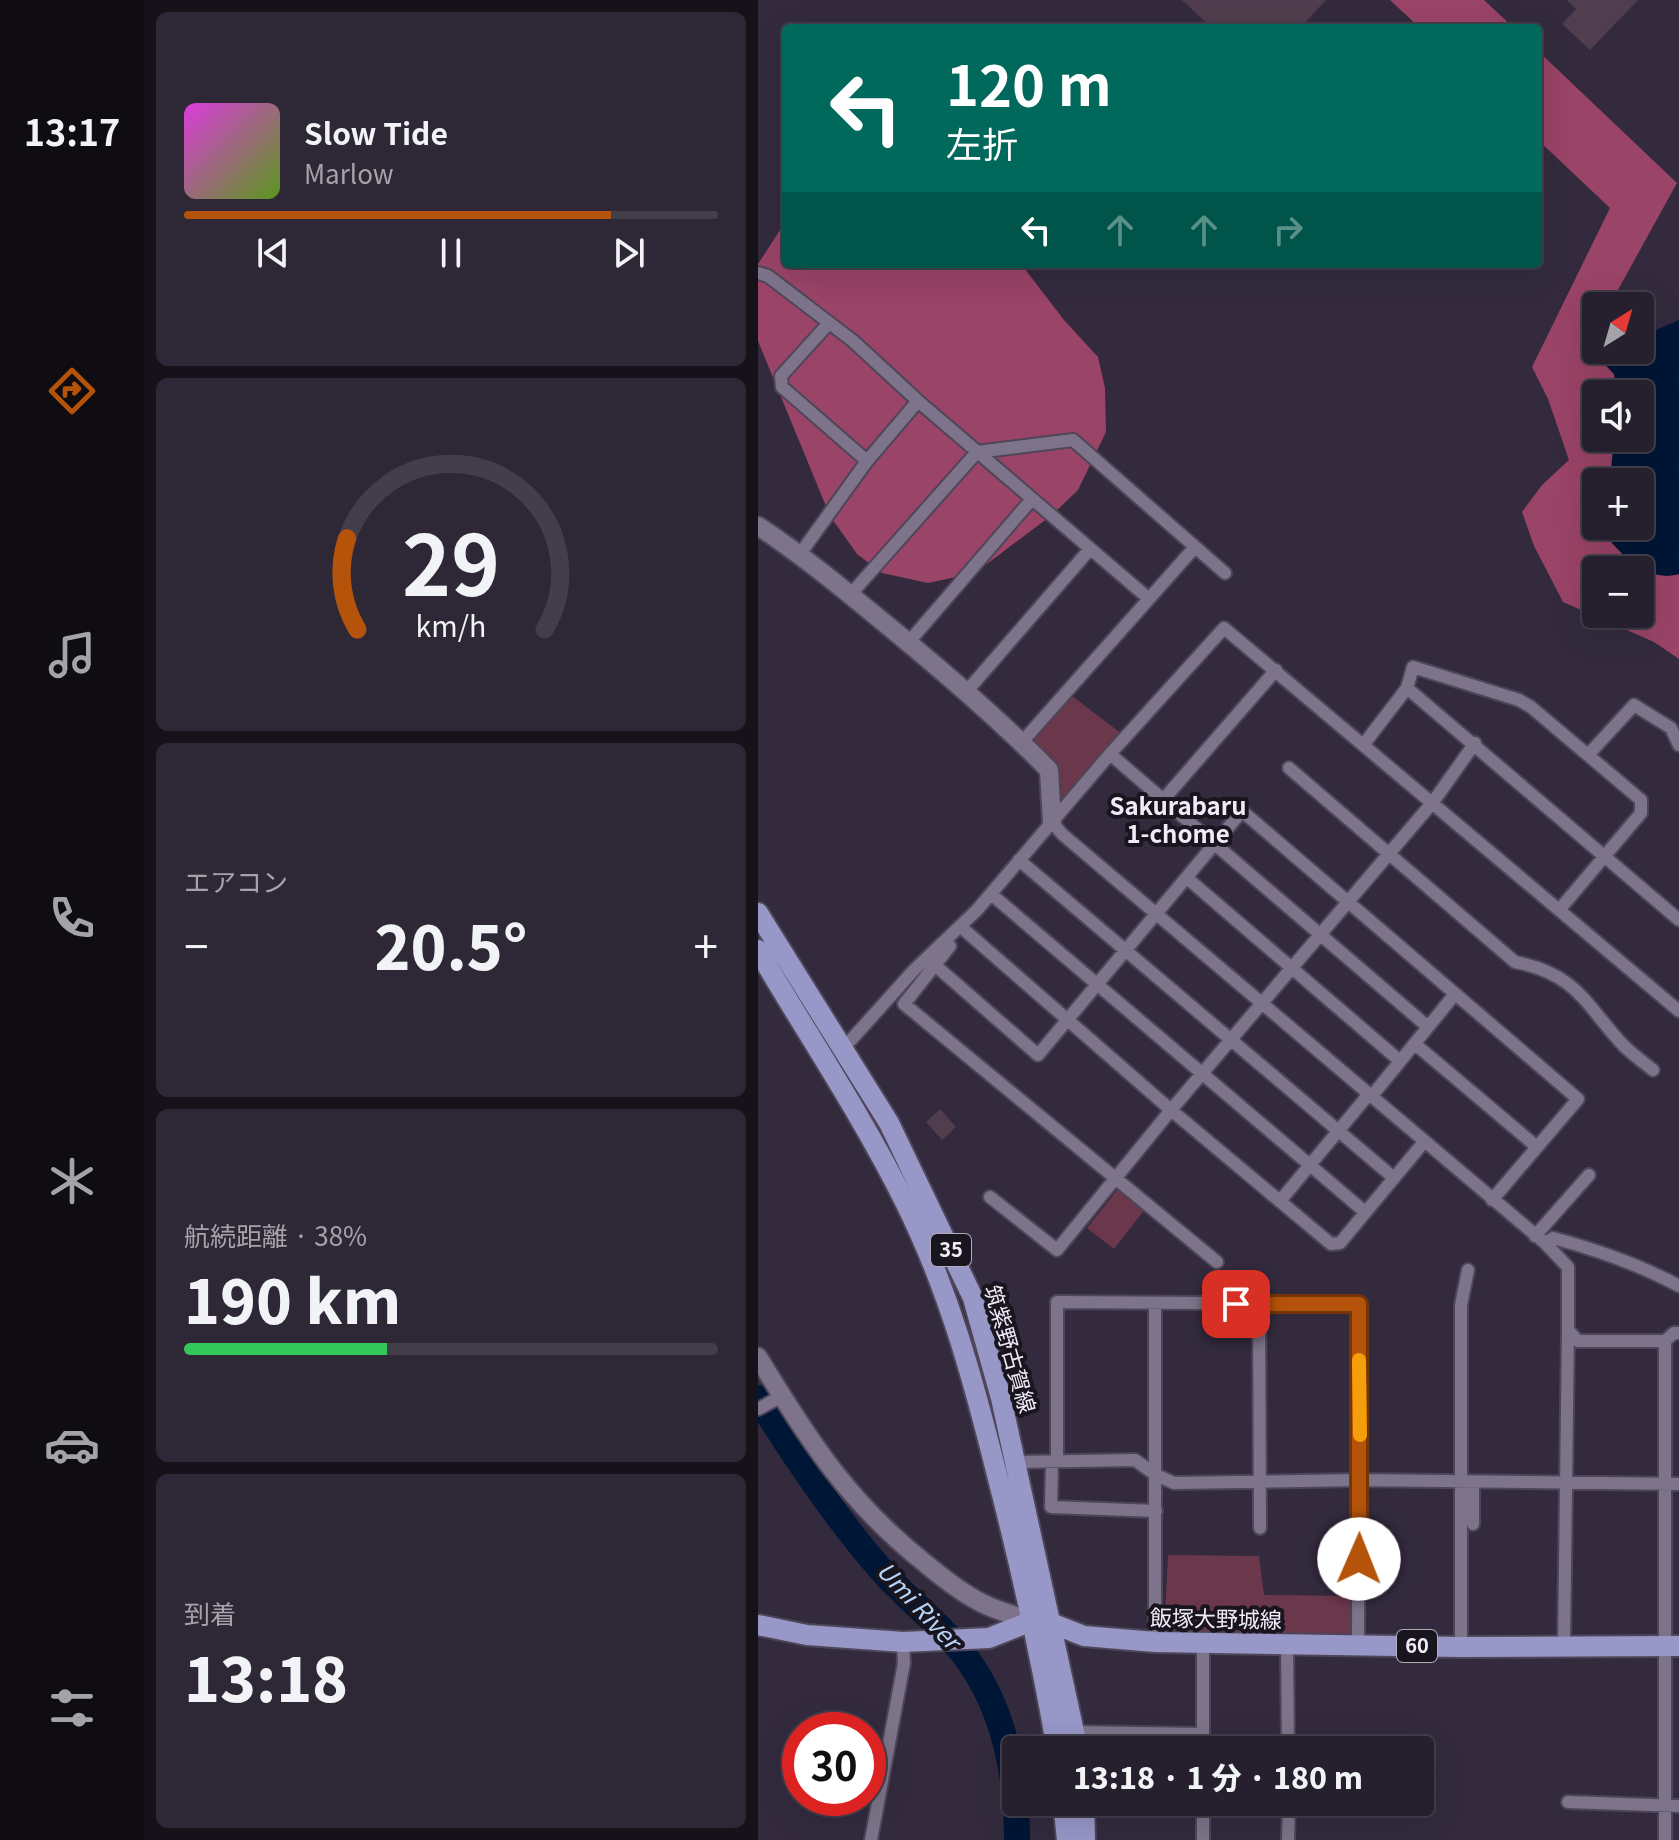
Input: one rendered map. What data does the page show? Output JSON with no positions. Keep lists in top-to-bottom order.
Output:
{
  "streets": {
    "main road": [
      "35",
      "筑紫野古賀線",
      "飯塚大野城線",
      "60"
    ]
  },
  "crossings": [
    ["筑紫野古賀線", "飯塚大野城線"]
  ],
  "districts": ["Sakurabaru 1-chome"],
  "water": ["Umi River"],
  "north": "top right",
  "page": {
    "tabs": "13:17",
    "turn": ["120 m", "左折"],
    "song": ["Slow Tide", "Marlow"],
    "map_buttons": ["+", "−"],
    "tile": [
      "エアコン",
      ["航続距離 · 38%", "190 km"],
      ["到着", "13:18"]
    ],
    "heat": ["−", "20.5°", "+"],
    "limit": "30",
    "trip": "13:18 · 1 分 · 180 m",
    "gauge": ["29", "km/h"]
  }
}
